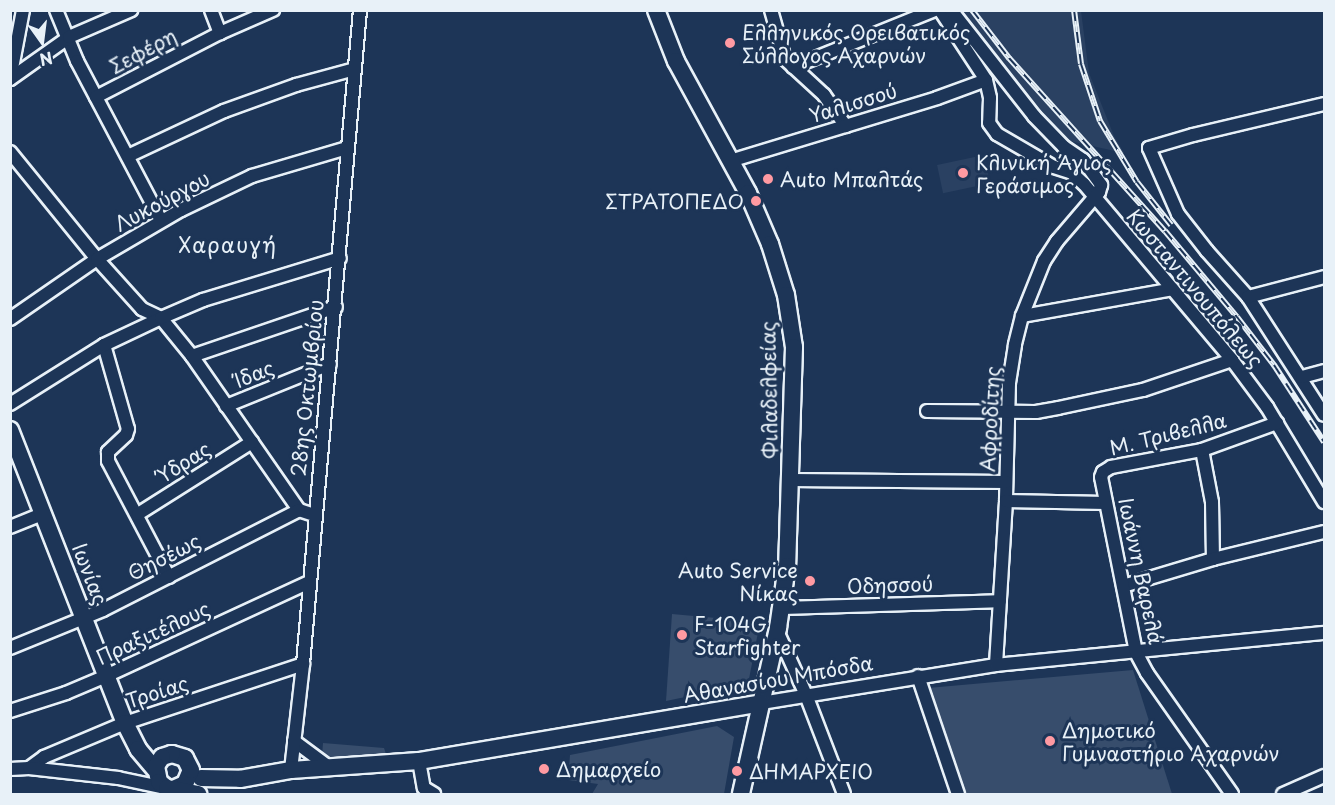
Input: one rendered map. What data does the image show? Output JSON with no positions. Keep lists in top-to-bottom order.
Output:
{
  "streets": {
    "main road": ["Φιλαδελφείας", "Ιωνίας", "Αθανασίου Μπόσδα"],
    "street": [
      "Σεφέρη",
      "Υαλισσού",
      "Λυκούργου",
      "Κωσταντινουπόλεως",
      "Ίδας",
      "28ης Οκτωμβρίου",
      "Αφροδίτης",
      "Μ. Τριβελλα",
      "Ύδρας",
      "Θησέως",
      "Ιωάννη Βαρελά",
      "Οδησσού",
      "Πραξιτέλους",
      "Τροίας"
    ]
  },
  "crossings": [
    ["Υαλισσού", "Κωσταντινουπόλεως"],
    ["Υαλισσού", "Φιλαδελφείας"],
    ["Λυκούργου", "28ης Οκτωμβρίου"],
    ["Κωσταντινουπόλεως", "Αφροδίτης"],
    ["Κωσταντινουπόλεως", "Μ. Τριβελλα"],
    ["Ίδας", "28ης Οκτωμβρίου"],
    ["28ης Οκτωμβρίου", "Πραξιτέλους"],
    ["28ης Οκτωμβρίου", "Αθανασίου Μπόσδα"],
    ["28ης Οκτωμβρίου", "Τροίας"],
    ["Φιλαδελφείας", "Οδησσού"],
    ["Φιλαδελφείας", "Αθανασίου Μπόσδα"],
    ["Αφροδίτης", "Οδησσού"],
    ["Αφροδίτης", "Αθανασίου Μπόσδα"],
    ["Μ. Τριβελλα", "Ιωάννη Βαρελά"],
    ["Θησέως", "Ιωνίας"],
    ["Ιωάννη Βαρελά", "Αθανασίου Μπόσδα"],
    ["Ιωνίας", "Πραξιτέλους"],
    ["Ιωνίας", "Αθανασίου Μπόσδα"],
    ["Ιωνίας", "Τροίας"]
  ],
  "districts": ["Χαραυγή"],
  "places": [
    "Ελληνικός Ορειβατικός Σύλλογος Αχαρνών",
    "Κλινική Άγιος Γεράσιμος",
    "Auto Μπαλτάς",
    "ΣΤΡΑΤΟΠΕΔΟ",
    "Auto Service Νίκας",
    "F-104G Starfighter",
    "Δημοτικό Γυμναστήριο Αχαρνών",
    "Δημαρχείο",
    "ΔΗΜΑΡΧΕΙΟ"
  ],
  "north": "bottom"
}
